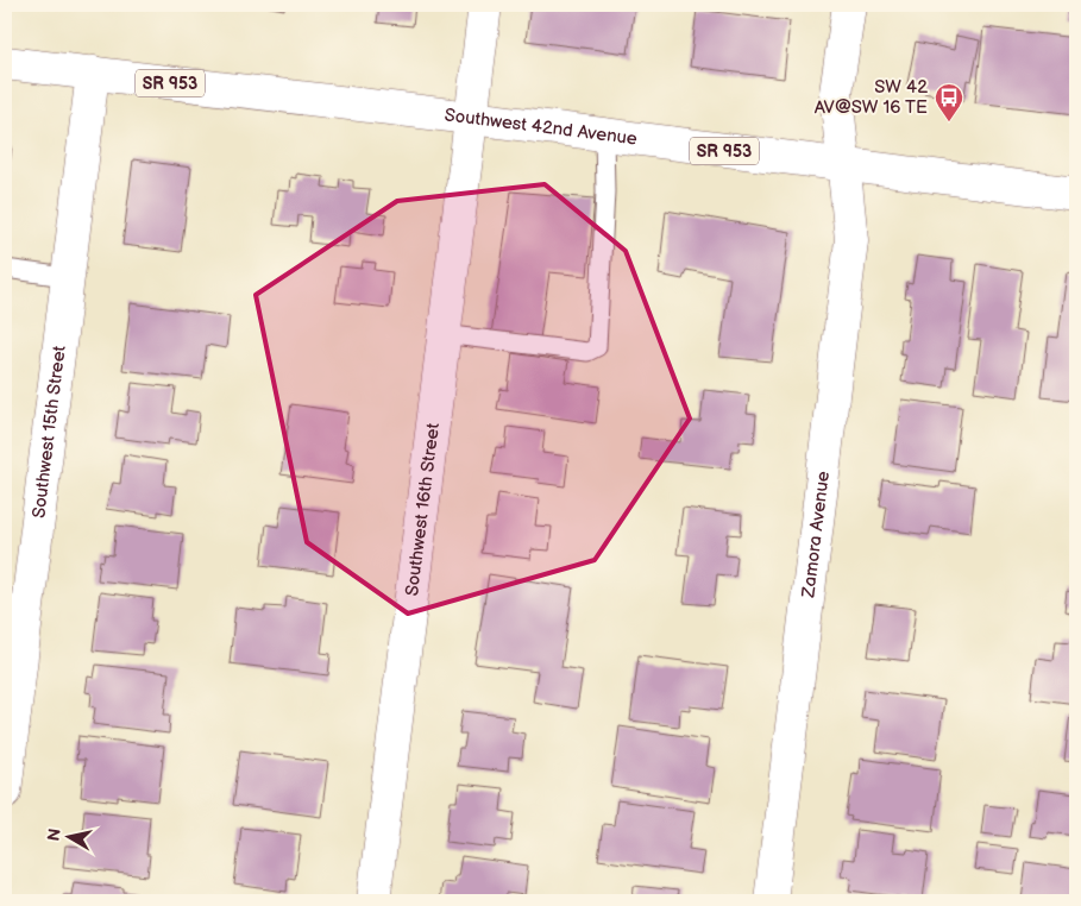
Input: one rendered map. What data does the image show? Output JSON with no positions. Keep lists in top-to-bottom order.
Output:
{
  "streets": {
    "street": [
      "SR 953",
      "Southwest 42nd Avenue",
      "Southwest 15th Street",
      "Southwest 16th Street",
      "Zamora Avenue"
    ]
  },
  "crossings": [
    ["Southwest 42nd Avenue", "Southwest 15th Street"],
    ["Southwest 42nd Avenue", "Southwest 16th Street"],
    ["Southwest 42nd Avenue", "Zamora Avenue"]
  ],
  "places": {
    "bus stop": ["SW 42 AV@SW 16 TE"]
  },
  "north": "left"
}
